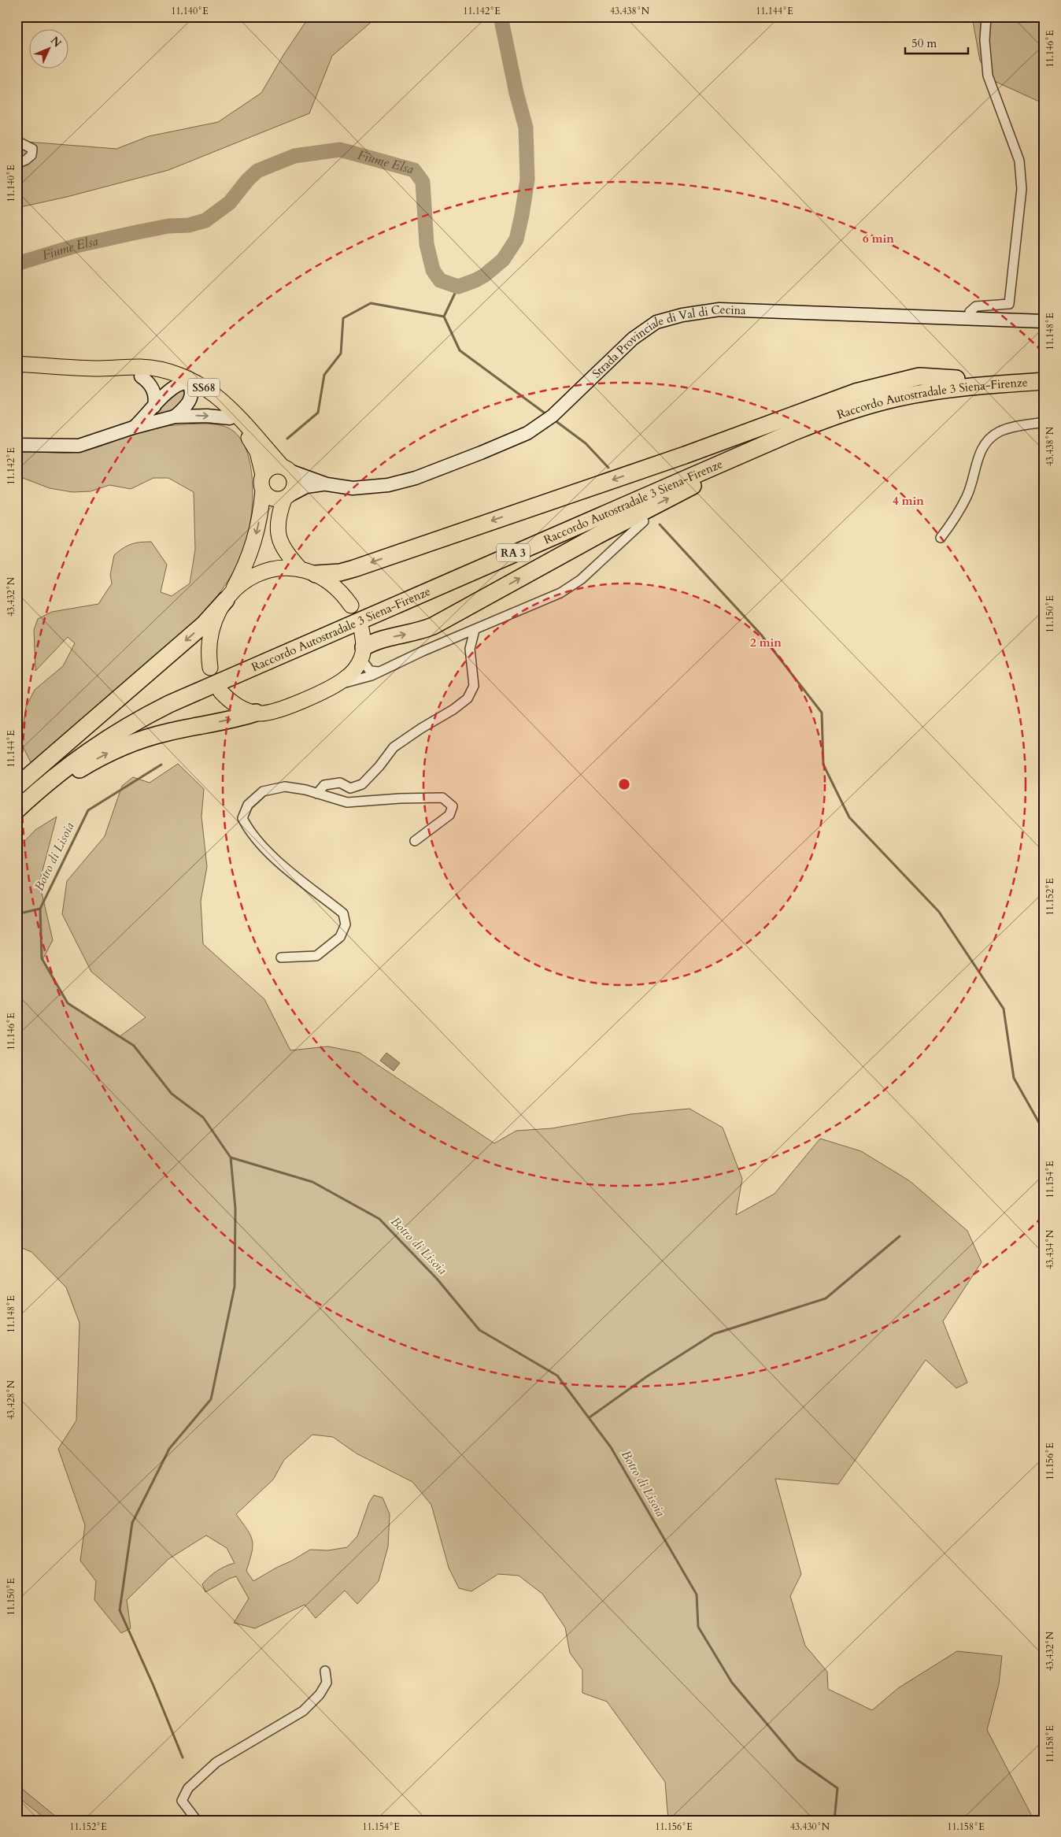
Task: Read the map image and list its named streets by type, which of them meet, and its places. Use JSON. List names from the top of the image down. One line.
{"streets":{"highway":["Raccordo Autostradale 3 Siena-Firenze","RA 3"],"main road":["Strada Provinciale di Val di Cecina","SS68"]},"crossings":[["Strada Provinciale di Val di Cecina","SS68"]],"water":["Fiume Elsa","Botro di Lisoia"],"scale_bar":"50 m","north":"top right","coordinates":["11.140°E","11.142°E","43.438°N","11.144°E","11.146°E","11.148°E","43.432°N","11.150°E","11.152°E","11.154°E","43.434°N","43.428°N","11.156°E","11.158°E","43.430°N"],"rings":["6 min","4 min","2 min"]}
